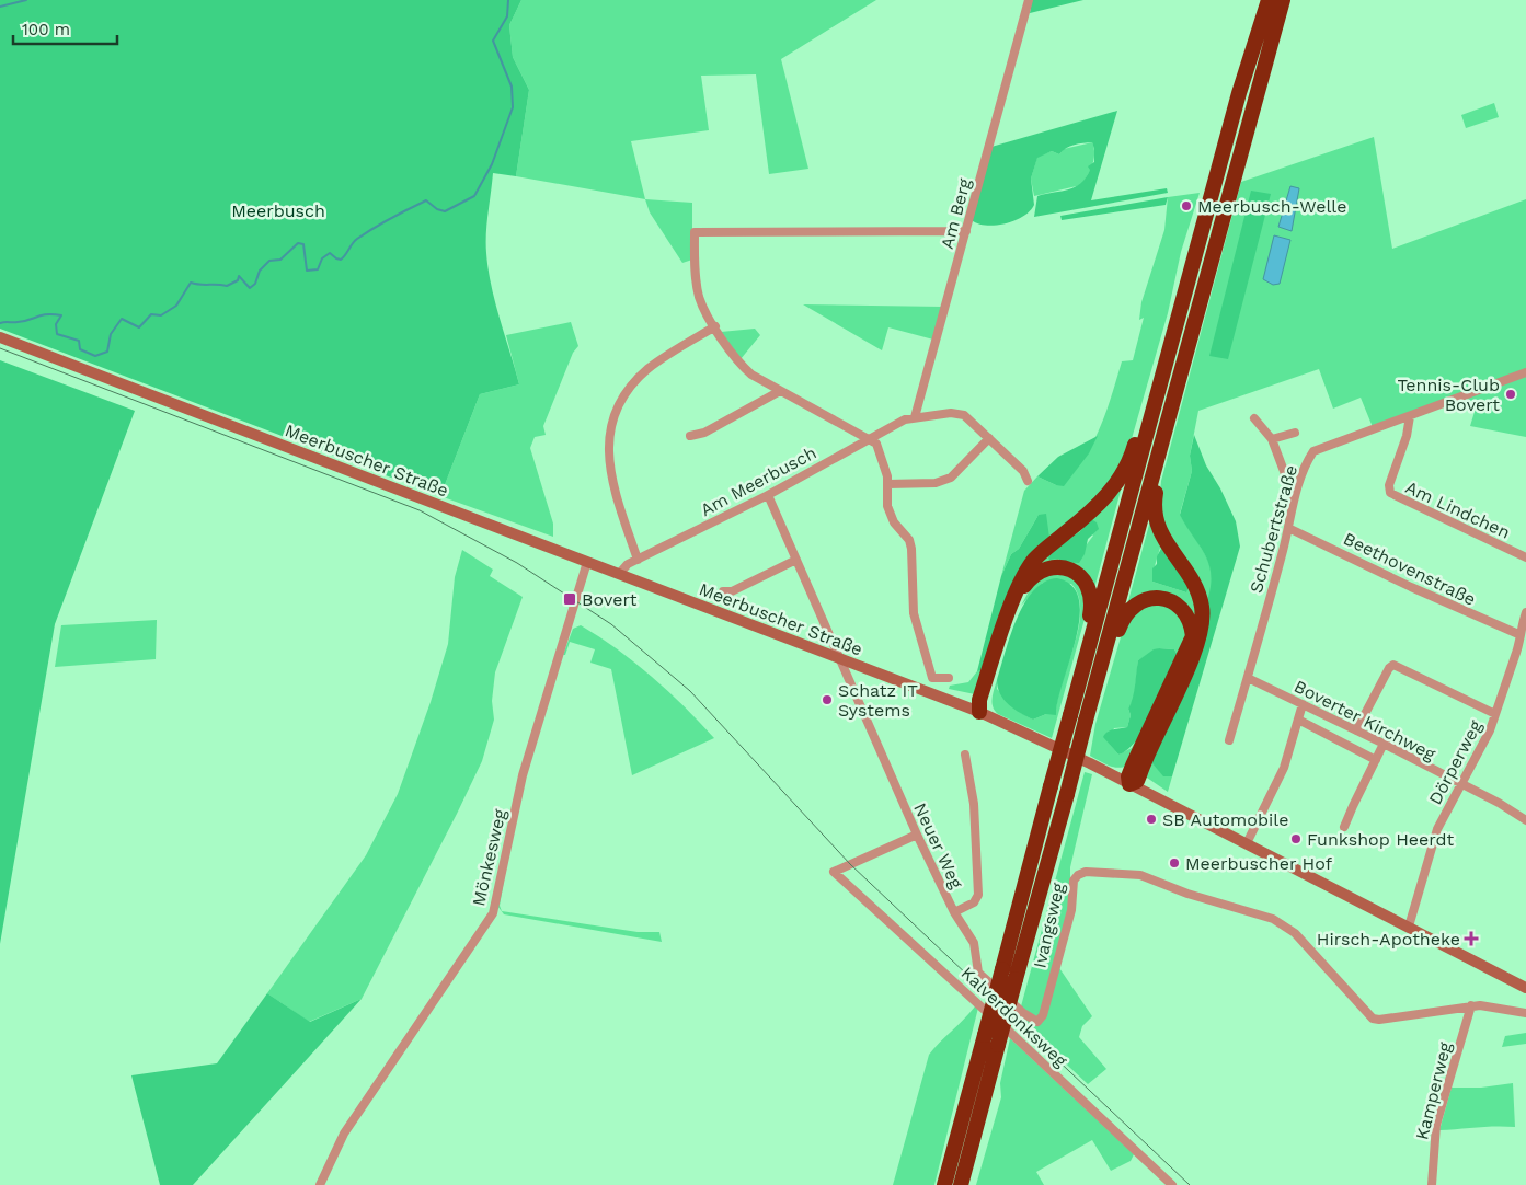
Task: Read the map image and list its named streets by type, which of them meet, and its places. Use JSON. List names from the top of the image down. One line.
{"streets":{"main road":["Meerbuscher Straße"],"street":["Am Berg","Am Meerbusch","Am Lindchen","Schubertstraße","Beethovenstraße","Boverter Kirchweg","Dörperweg","Neuer Weg","Mönkesweg","Ivangsweg","Kalverdonksweg","Kamperweg"]},"crossings":[["Am Berg","Am Meerbusch"],["Meerbuscher Straße","Am Meerbusch"],["Meerbuscher Straße","Dörperweg"],["Meerbuscher Straße","Neuer Weg"],["Meerbuscher Straße","Mönkesweg"],["Am Meerbusch","Neuer Weg"],["Am Lindchen","Schubertstraße"],["Schubertstraße","Beethovenstraße"],["Schubertstraße","Boverter Kirchweg"],["Beethovenstraße","Dörperweg"],["Boverter Kirchweg","Dörperweg"],["Neuer Weg","Ivangsweg"],["Neuer Weg","Kalverdonksweg"],["Ivangsweg","Kamperweg"]],"parks":["Meerbusch"],"places":{"other":["Meerbusch-Welle","Tennis-Club Bovert","Schatz IT Systems","SB Automobile","Funkshop Heerdt","Meerbuscher Hof"],"transit":["Bovert"],"health":["Hirsch-Apotheke"]},"scale_bar":"100 m"}
